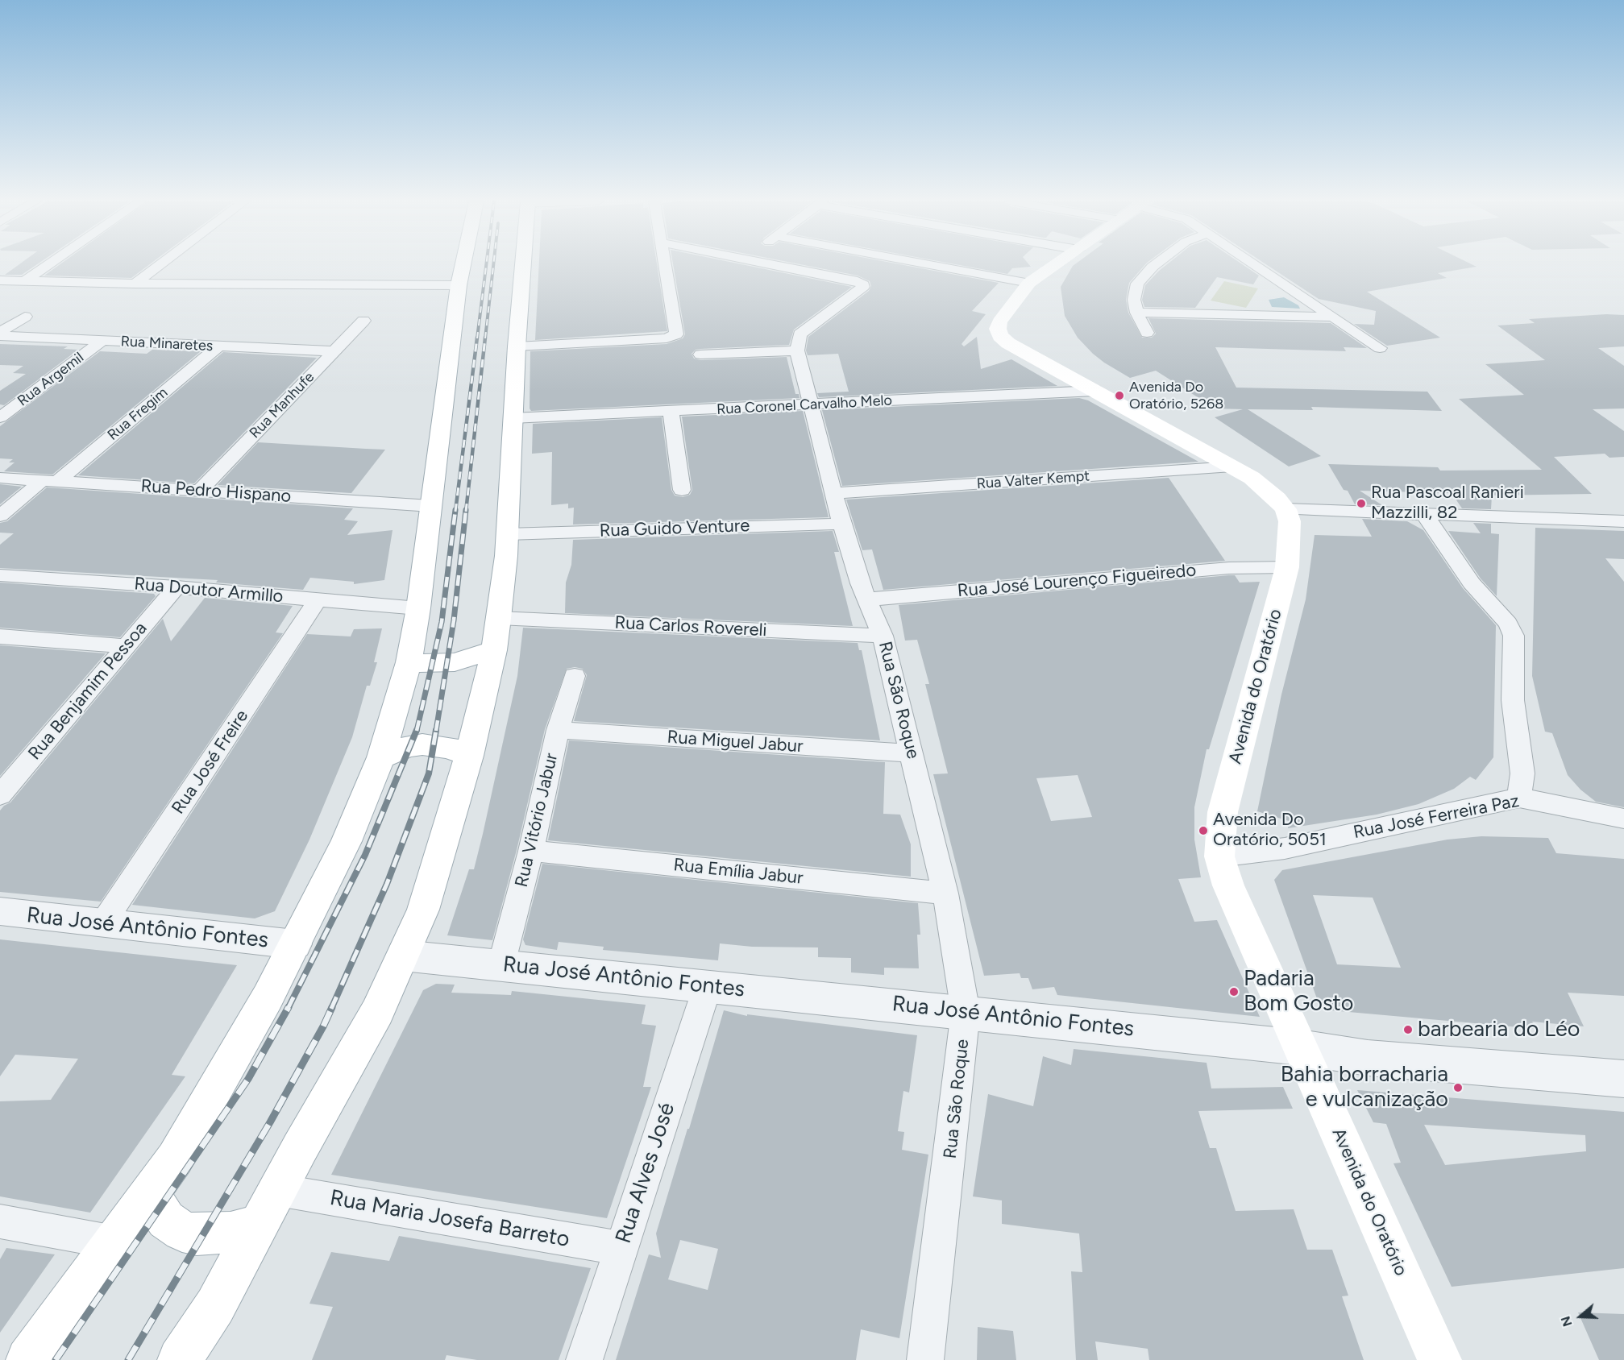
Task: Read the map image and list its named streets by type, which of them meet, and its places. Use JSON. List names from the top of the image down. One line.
{"streets":{"main road":["Avenida do Oratório"],"street":["Rua Minaretes","Rua Argemil","Rua Manhufe","Rua Coronel Carvalho Melo","Rua Fregim","Rua Valter Kempt","Rua Pedro Hispano","Rua Guido Venture","Rua José Lourenço Figueiredo","Rua Doutor Armillo","Rua Carlos Rovereli","Rua Benjamim Pessoa","Rua São Roque","Rua Miguel Jabur","Rua José Freire","Rua José Ferreira Paz","Rua Vitório Jabur","Rua Emília Jabur","Rua José Antônio Fontes","Rua Alves José","Rua Maria Josefa Barreto"]},"crossings":[["Rua Minaretes","Rua Argemil"],["Rua Minaretes","Rua Manhufe"],["Rua Minaretes","Rua Fregim"],["Rua Manhufe","Rua Pedro Hispano"],["Rua Coronel Carvalho Melo","Rua São Roque"],["Rua Fregim","Rua Pedro Hispano"],["Rua Valter Kempt","Rua São Roque"],["Rua Guido Venture","Rua São Roque"],["Rua José Lourenço Figueiredo","Avenida do Oratório"],["Rua José Lourenço Figueiredo","Rua São Roque"],["Rua Doutor Armillo","Rua Benjamim Pessoa"],["Rua Doutor Armillo","Rua José Freire"],["Rua Carlos Rovereli","Rua São Roque"],["Avenida do Oratório","Rua José Ferreira Paz"],["Avenida do Oratório","Rua José Antônio Fontes"],["Rua São Roque","Rua Miguel Jabur"],["Rua São Roque","Rua Emília Jabur"],["Rua São Roque","Rua José Antônio Fontes"],["Rua Miguel Jabur","Rua Vitório Jabur"],["Rua José Freire","Rua José Antônio Fontes"],["Rua Vitório Jabur","Rua Emília Jabur"],["Rua Vitório Jabur","Rua José Antônio Fontes"],["Rua José Antônio Fontes","Rua Alves José"],["Rua Alves José","Rua Maria Josefa Barreto"]],"places":["Avenida Do Oratório, 5268","Rua Pascoal Ranieri Mazzilli, 82","Avenida Do Oratório, 5051","Padaria Bom Gosto","barbearia do Léo","Bahia borracharia e vulcanização"],"north":"left"}
